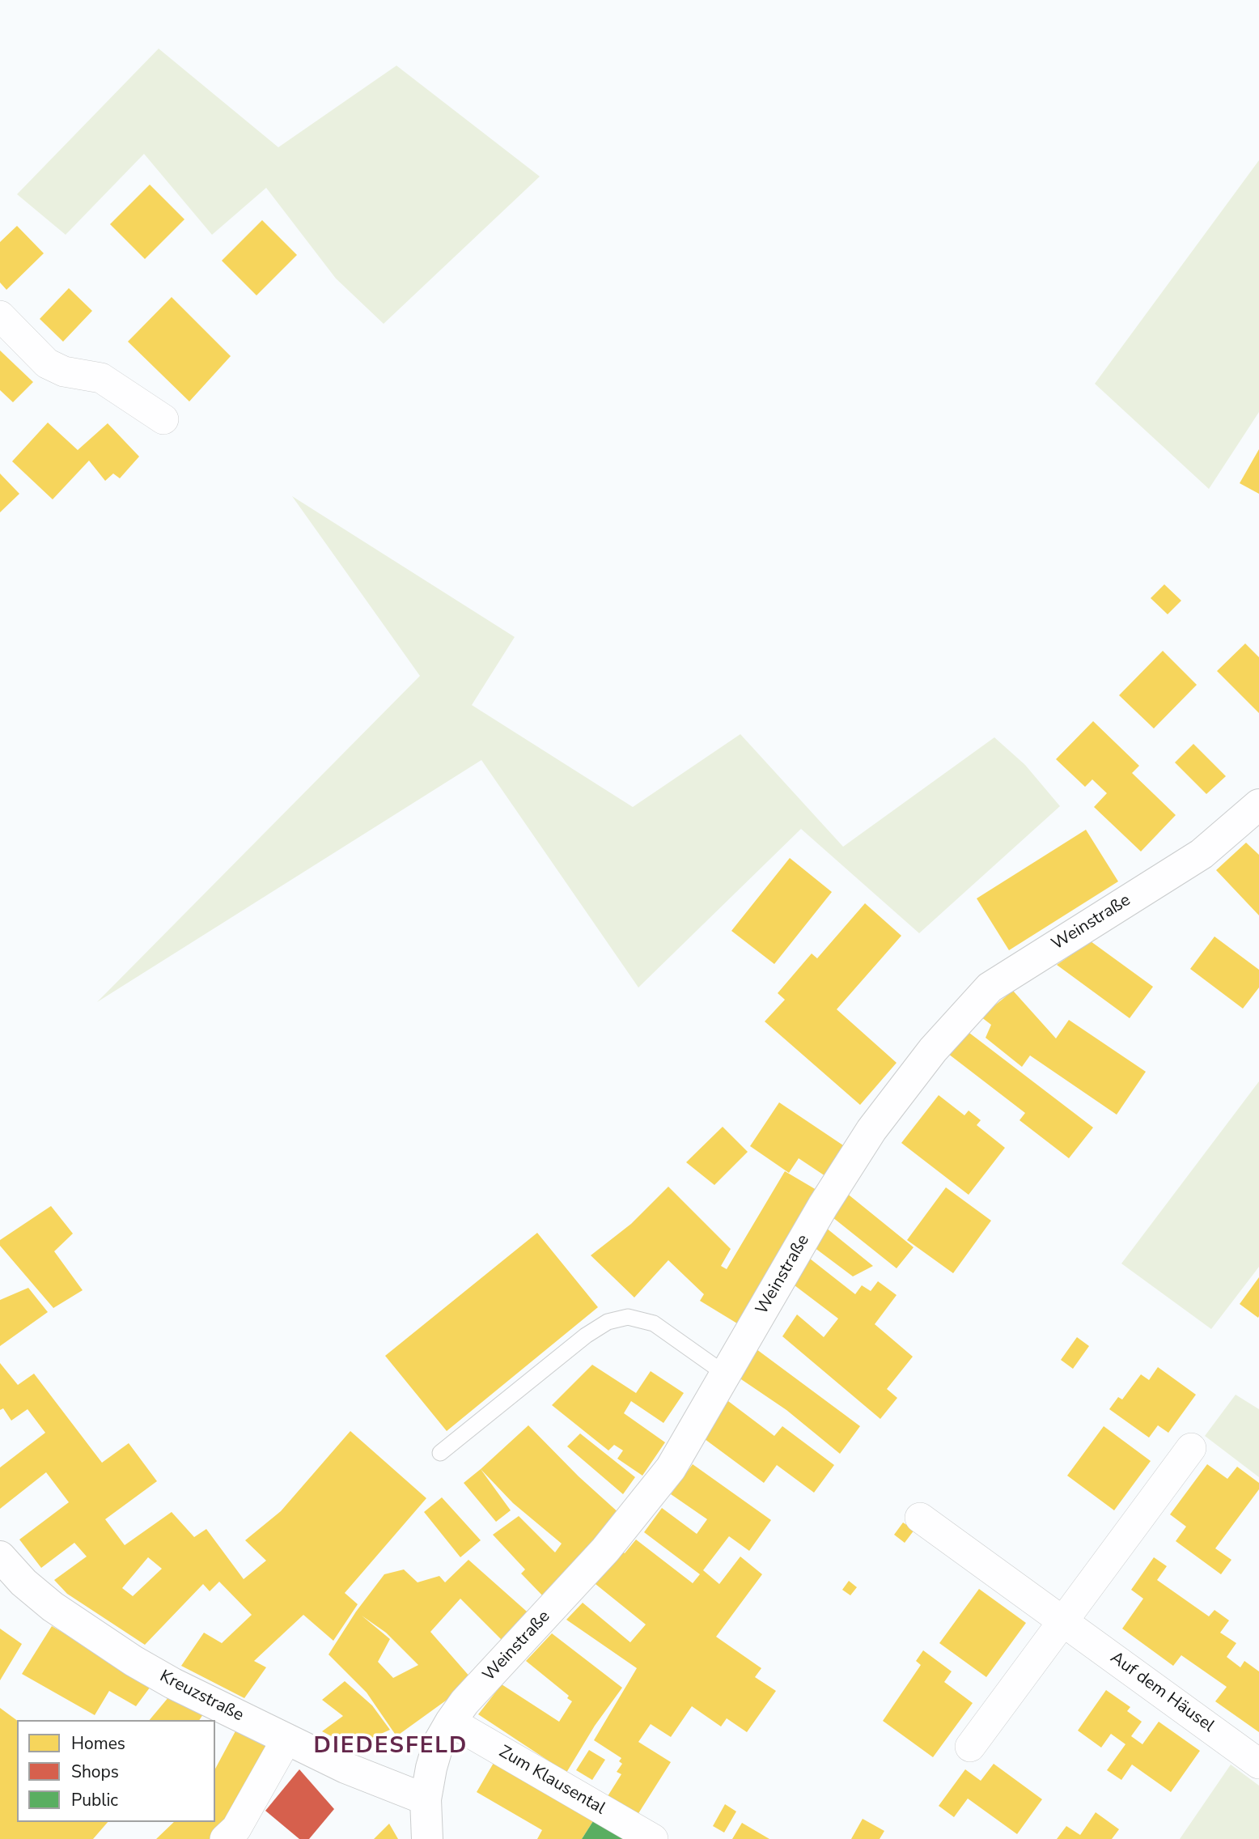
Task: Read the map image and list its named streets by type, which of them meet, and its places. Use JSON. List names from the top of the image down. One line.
{"streets":{"street":["Weinstraße","Auf dem Häusel","Kreuzstraße","Zum Klausental"]},"crossings":[["Weinstraße","Kreuzstraße"],["Weinstraße","Zum Klausental"]],"districts":["DIEDESFELD"],"legend":["Homes","Shops","Public"]}
